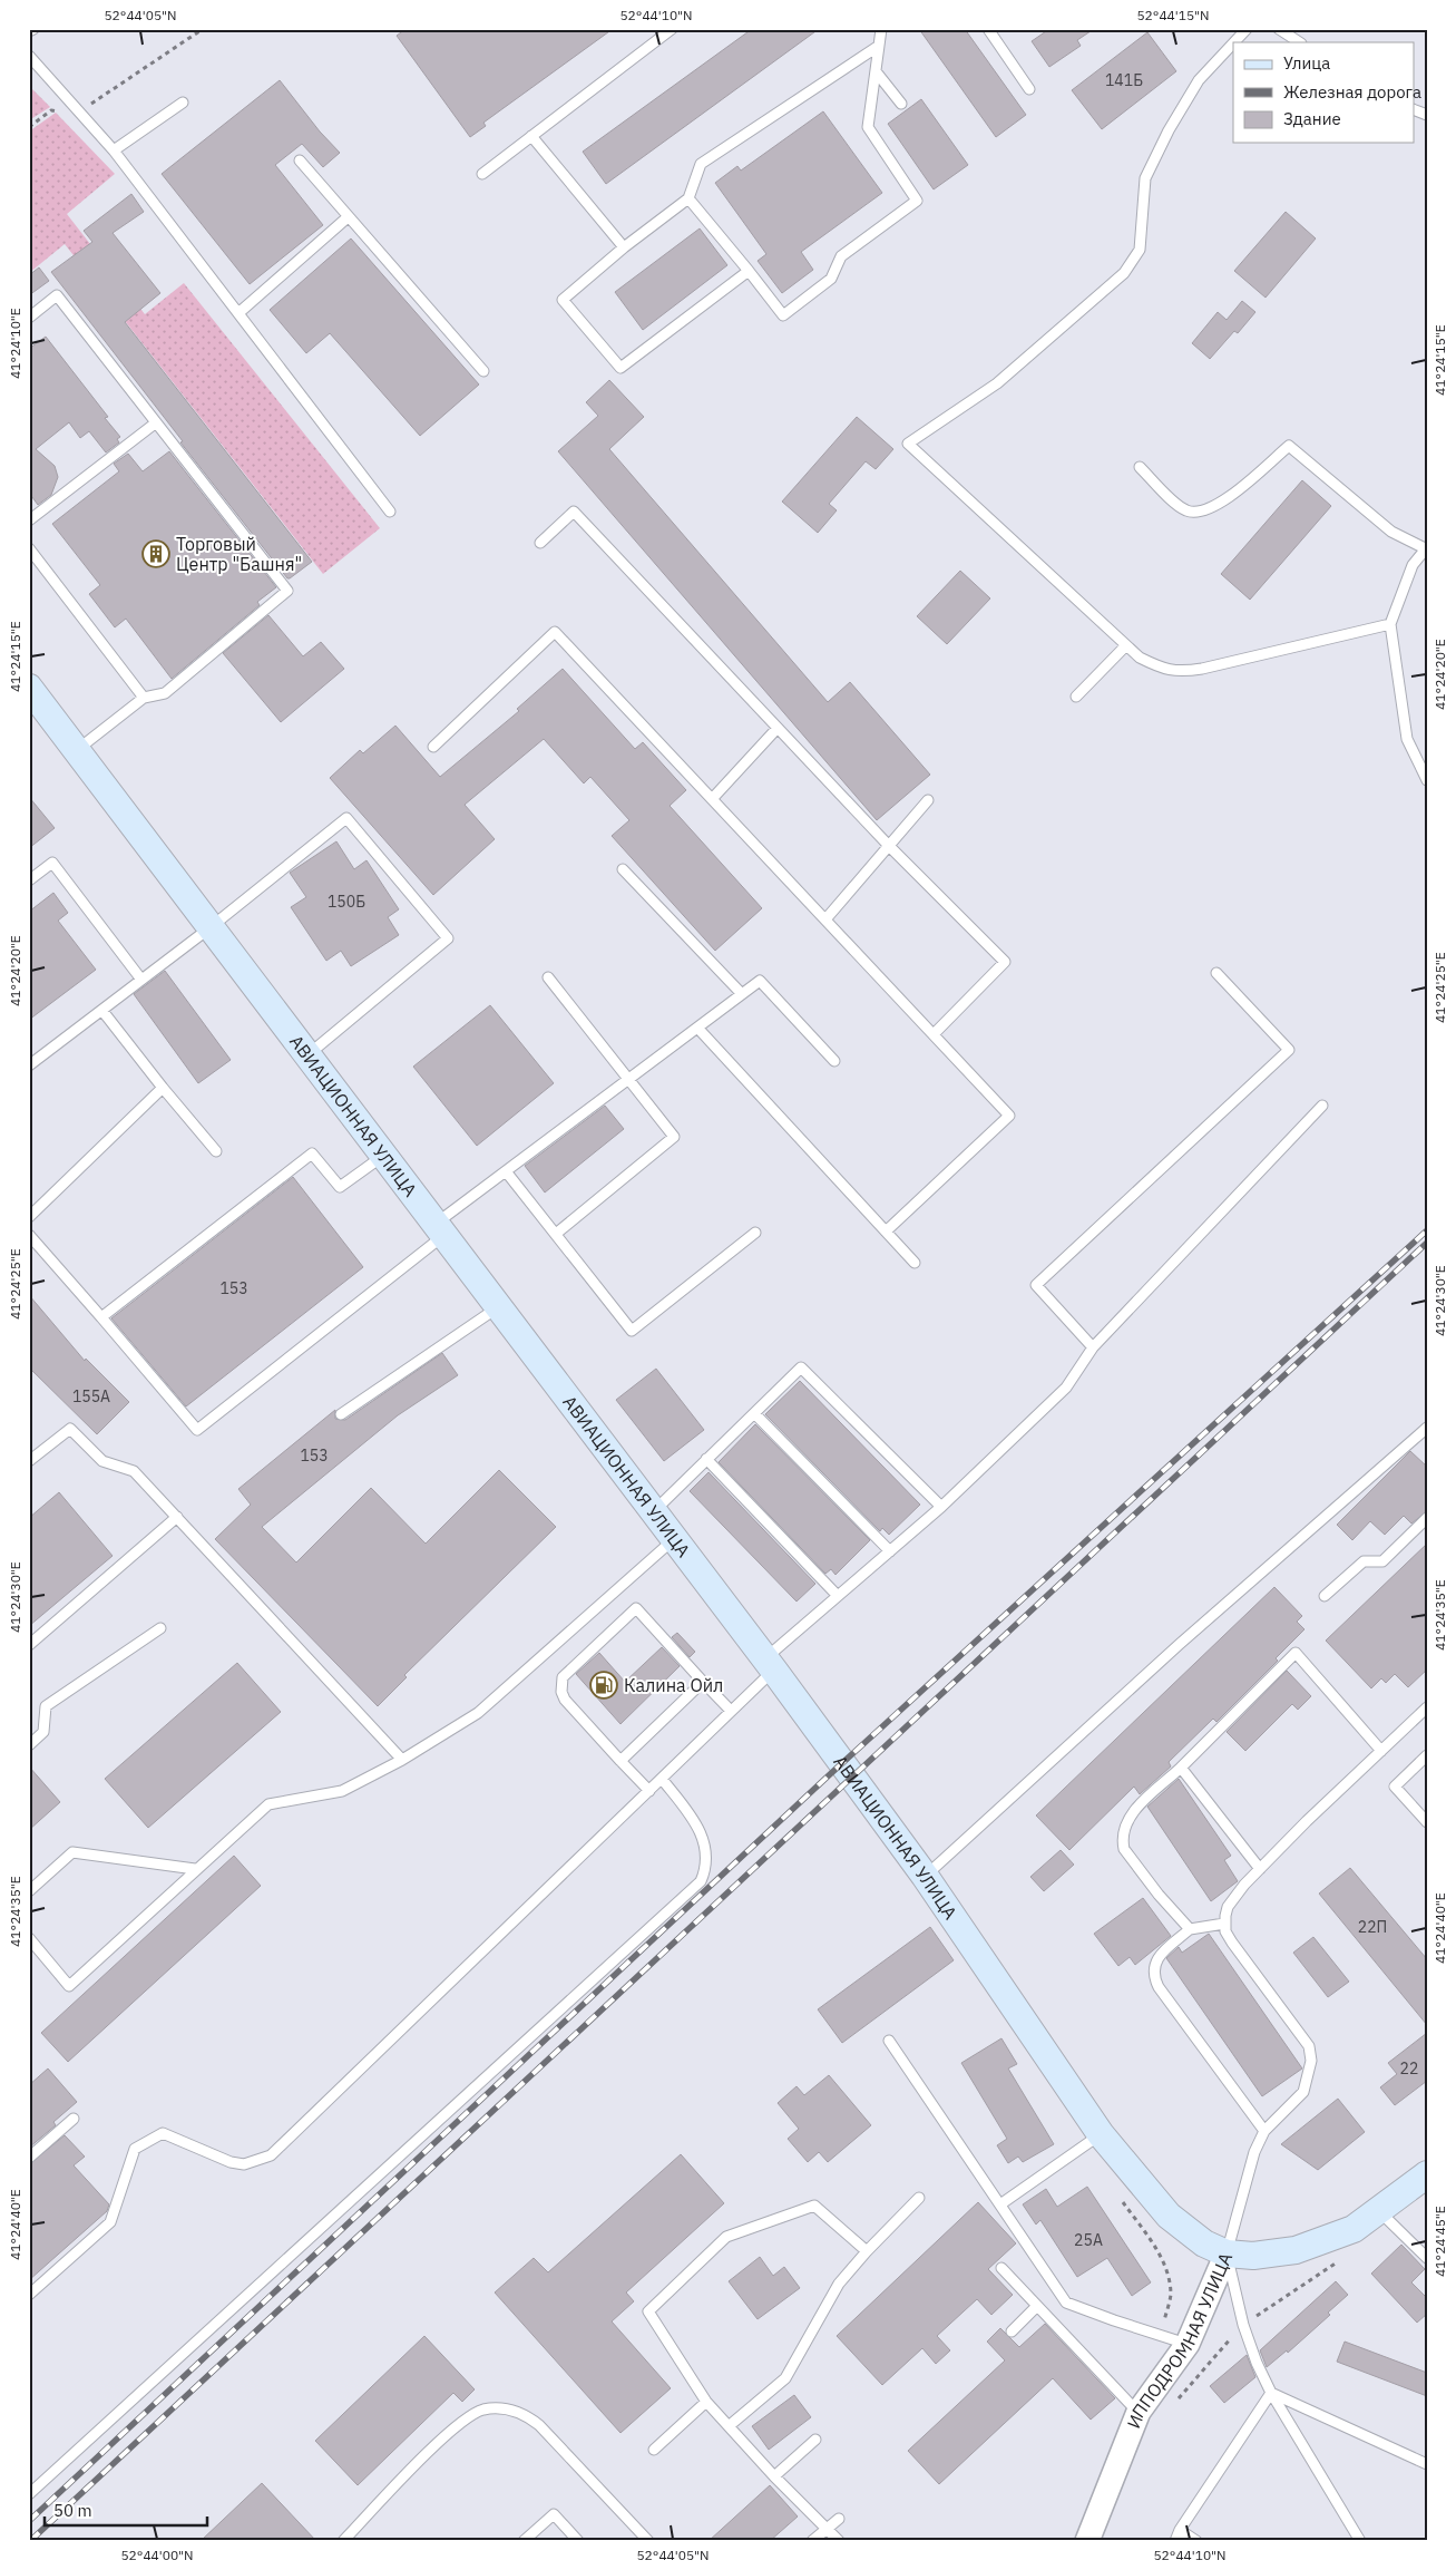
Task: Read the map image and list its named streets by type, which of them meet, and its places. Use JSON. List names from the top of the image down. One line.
{"streets":{"main road":["АВИАЦИОННАЯ УЛИЦА","ИППОДРОМНАЯ УЛИЦА"]},"crossings":[["АВИАЦИОННАЯ УЛИЦА","ИППОДРОМНАЯ УЛИЦА"]],"places":{"building":["Торговый Центр \"Башня\""],"fuel station":["Калина Ойл"]},"house_numbers":["141Б","150Б","153","155А","153","22П","22","25А"],"legend":["Улица","Железная дорога","Здание"],"scale_bar":"50 m","coordinates":["52°44'05\"N","52°44'10\"N","52°44'15\"N","41°24'10\"E","41°24'15\"E","41°24'20\"E","41°24'25\"E","41°24'30\"E","41°24'35\"E","41°24'40\"E","41°24'45\"E","52°44'00\"N"]}
